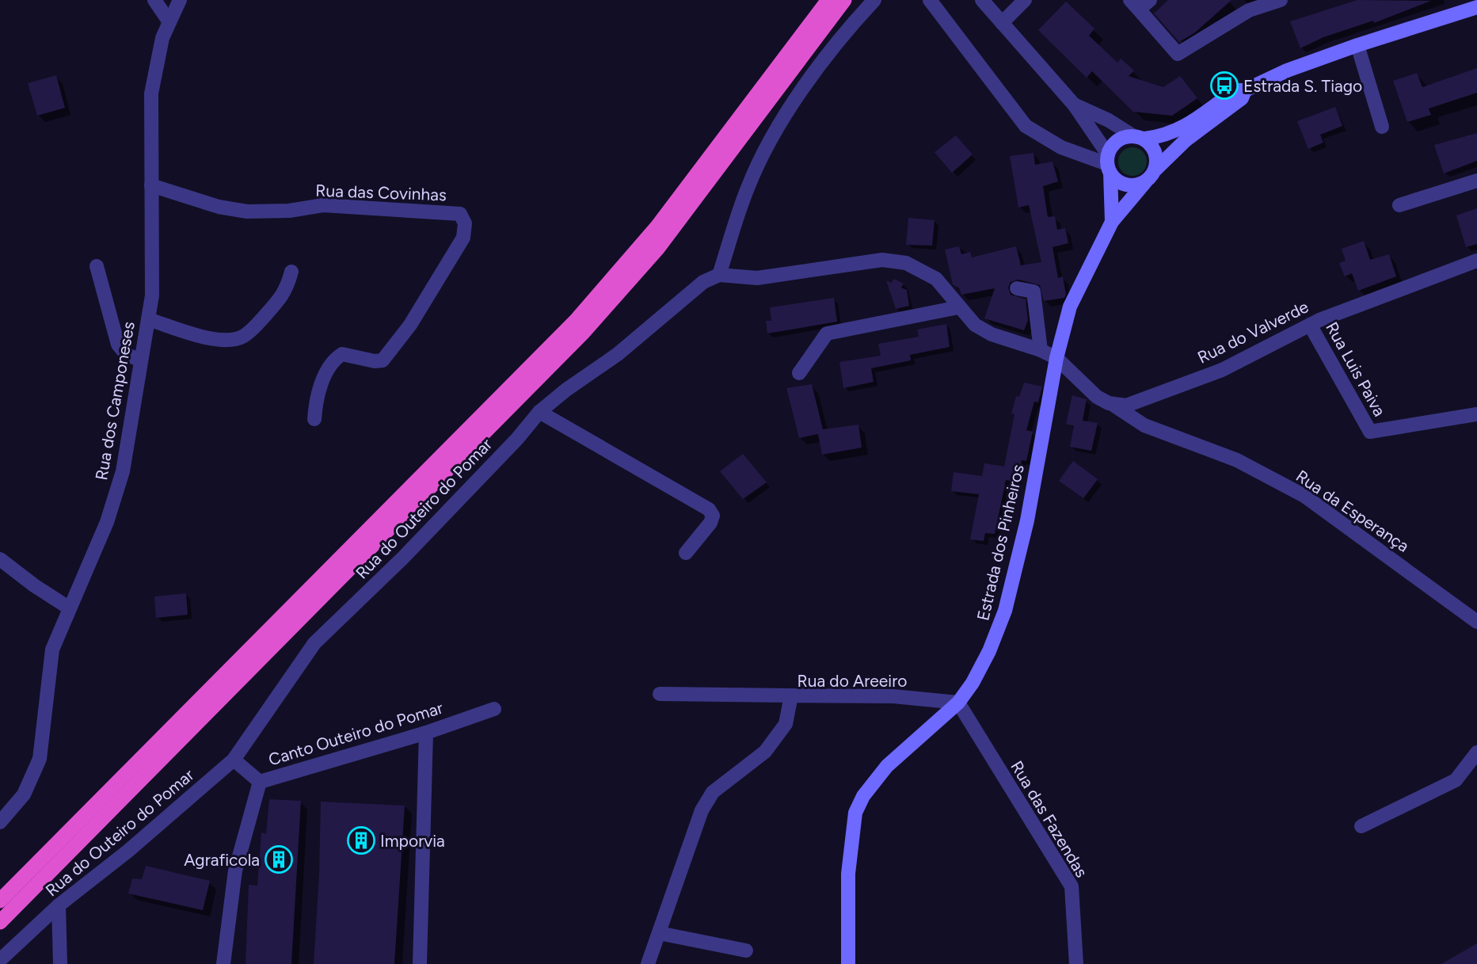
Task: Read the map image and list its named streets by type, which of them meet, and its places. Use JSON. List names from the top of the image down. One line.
{"streets":{"main road":["Estrada dos Pinheiros"],"street":["Rua das Covinhas","Rua do Valverde","Rua Luis Paiva","Rua dos Camponeses","Rua do Outeiro do Pomar","Rua da Esperança","Rua do Areeiro","Canto Outeiro do Pomar","Rua das Fazendas"]},"crossings":[["Rua das Covinhas","Rua dos Camponeses"],["Rua do Valverde","Rua Luis Paiva"],["Rua do Valverde","Rua da Esperança"],["Rua do Outeiro do Pomar","Canto Outeiro do Pomar"],["Estrada dos Pinheiros","Rua do Areeiro"],["Estrada dos Pinheiros","Rua das Fazendas"],["Rua do Areeiro","Rua das Fazendas"]],"places":{"bus stop":["Estrada S. Tiago"],"building":["Imporvia","Agraficola"]}}
